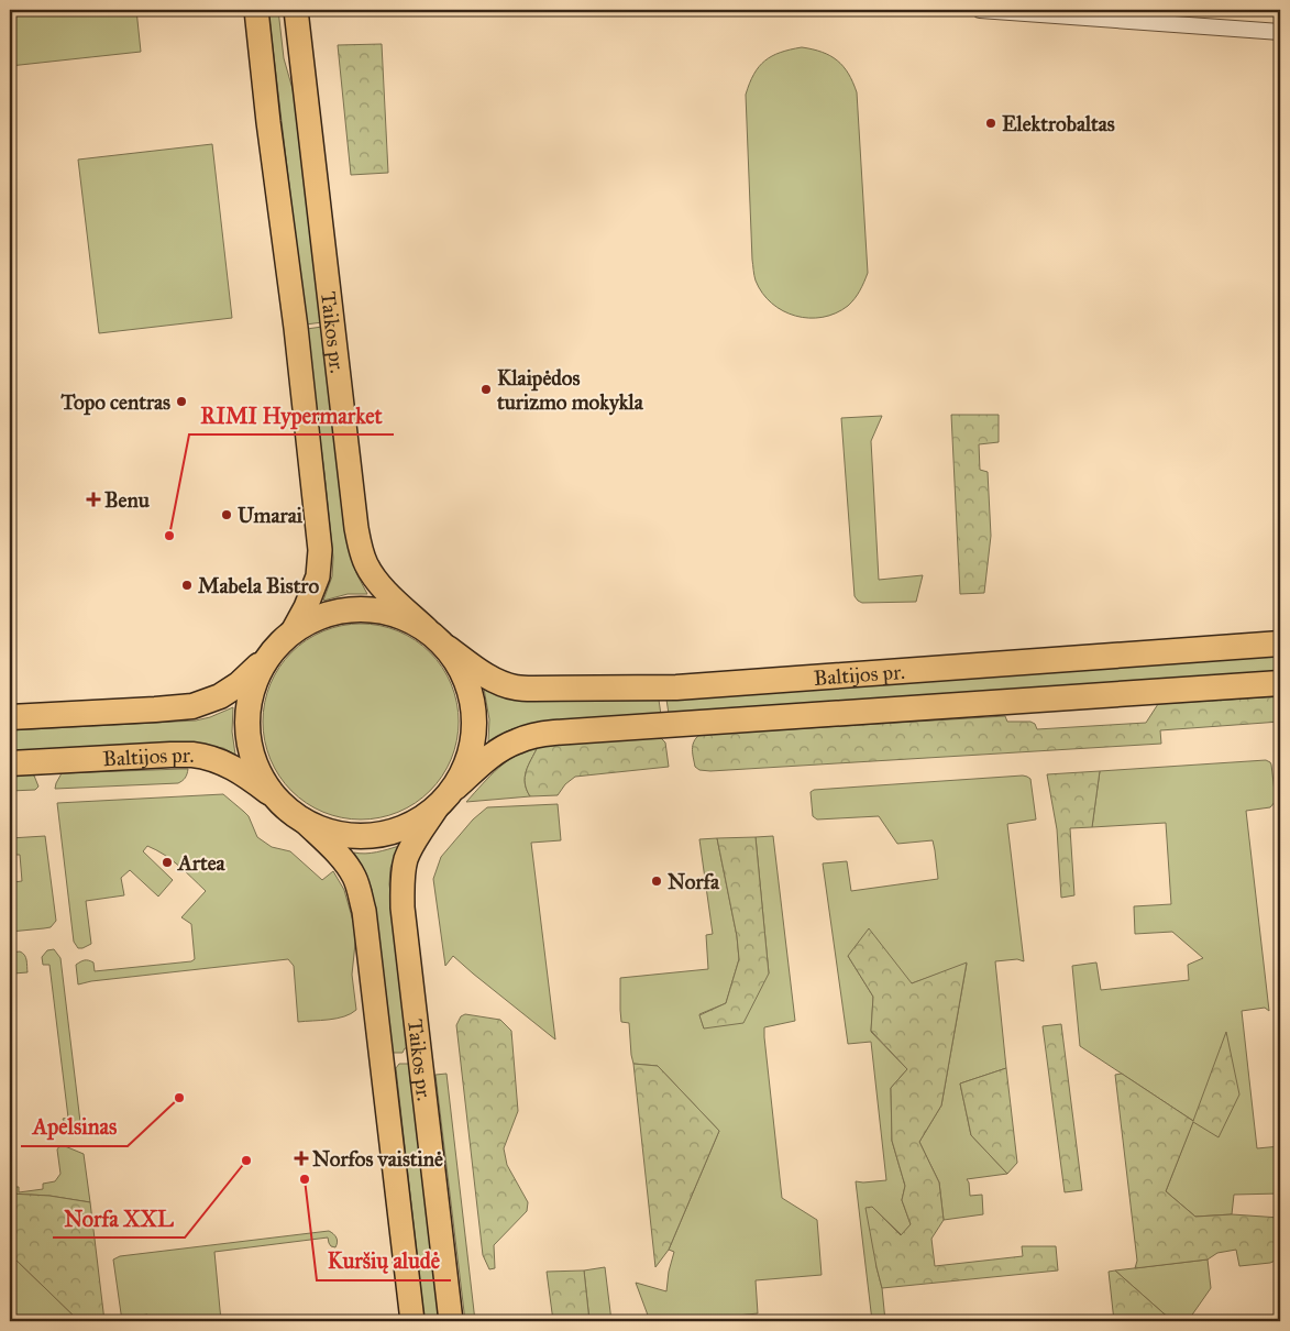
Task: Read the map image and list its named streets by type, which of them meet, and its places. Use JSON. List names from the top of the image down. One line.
{"streets":{"highway":["Baltijos pr."],"main road":["Taikos pr."]},"crossings":[["Taikos pr.","Baltijos pr."]],"places":{"other":["Elektrobaltas","Klaipėdos turizmo mokykla","Topo centras","Umarai","RIMI Hypermarket","Mabela Bistro","Artea","Norfa","Apelsinas","Norfa XXL","Kuršių aludė"],"health":["Benu","Norfos vaistinė"]}}
